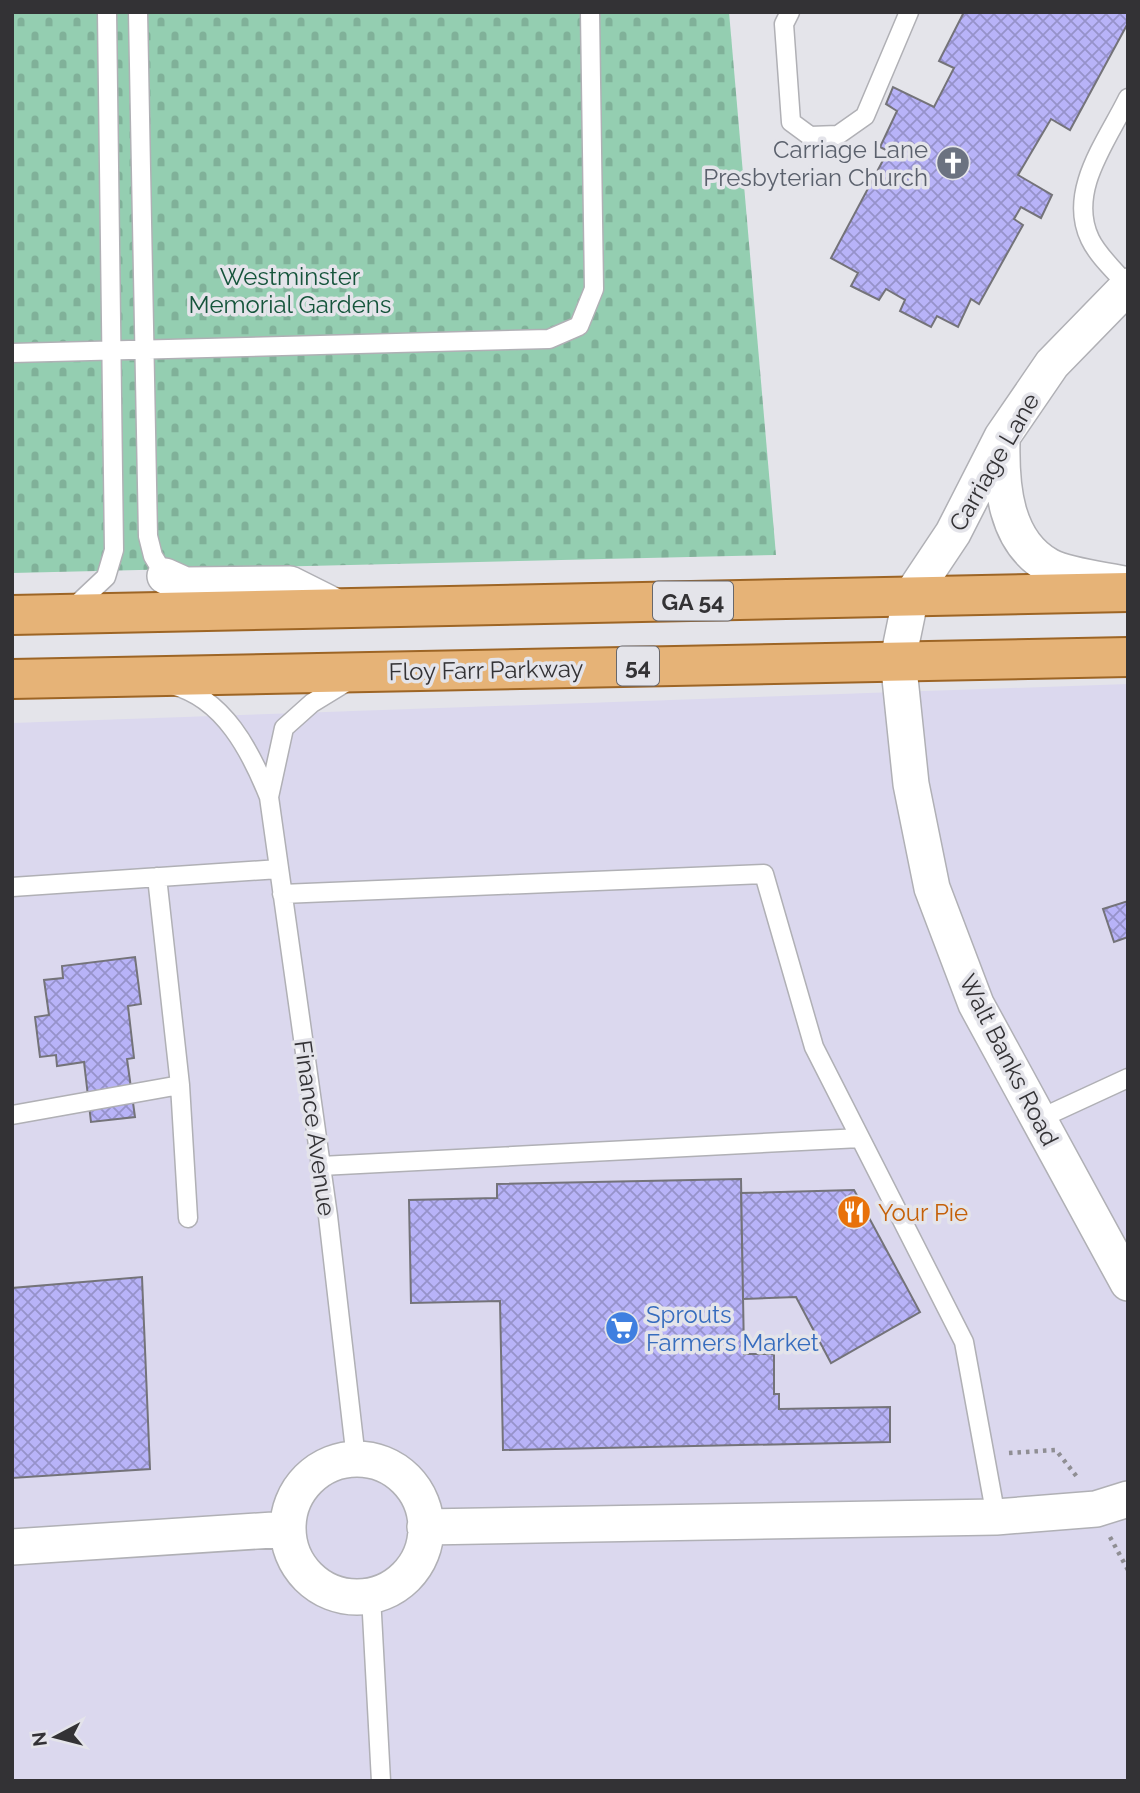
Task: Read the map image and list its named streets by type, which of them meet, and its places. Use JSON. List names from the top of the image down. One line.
{"streets":{"main road":["GA 54","54","Floy Farr Parkway"],"street":["Carriage Lane","Walt Banks Road"],"lane":["Finance Avenue"]},"crossings":[["Carriage Lane","GA 54"],["Carriage Lane","Floy Farr Parkway"],["Carriage Lane","Walt Banks Road"],["Floy Farr Parkway","Walt Banks Road"],["Floy Farr Parkway","Finance Avenue"]],"parks":["Westminster Memorial Gardens"],"places":{"church":["Carriage Lane Presbyterian Church"],"restaurant":["Your Pie"],"supermarket":["Sprouts Farmers Market"]},"north":"left"}
